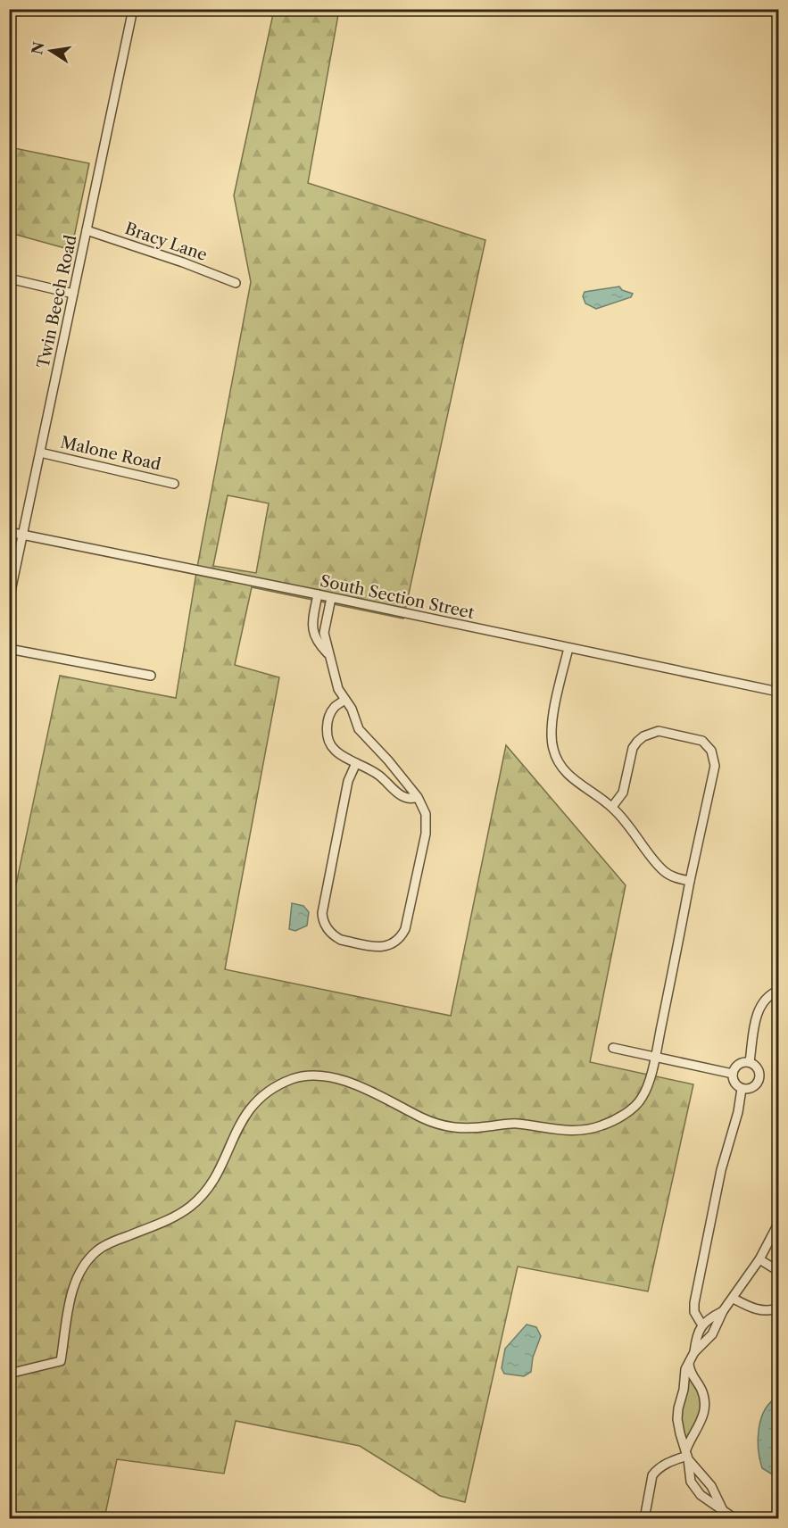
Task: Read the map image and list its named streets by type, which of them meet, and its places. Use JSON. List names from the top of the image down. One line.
{"streets":{"street":["Bracy Lane","Twin Beech Road","Malone Road","South Section Street"]},"crossings":[["Bracy Lane","Twin Beech Road"],["Twin Beech Road","Malone Road"],["Twin Beech Road","South Section Street"]],"north":"left"}
